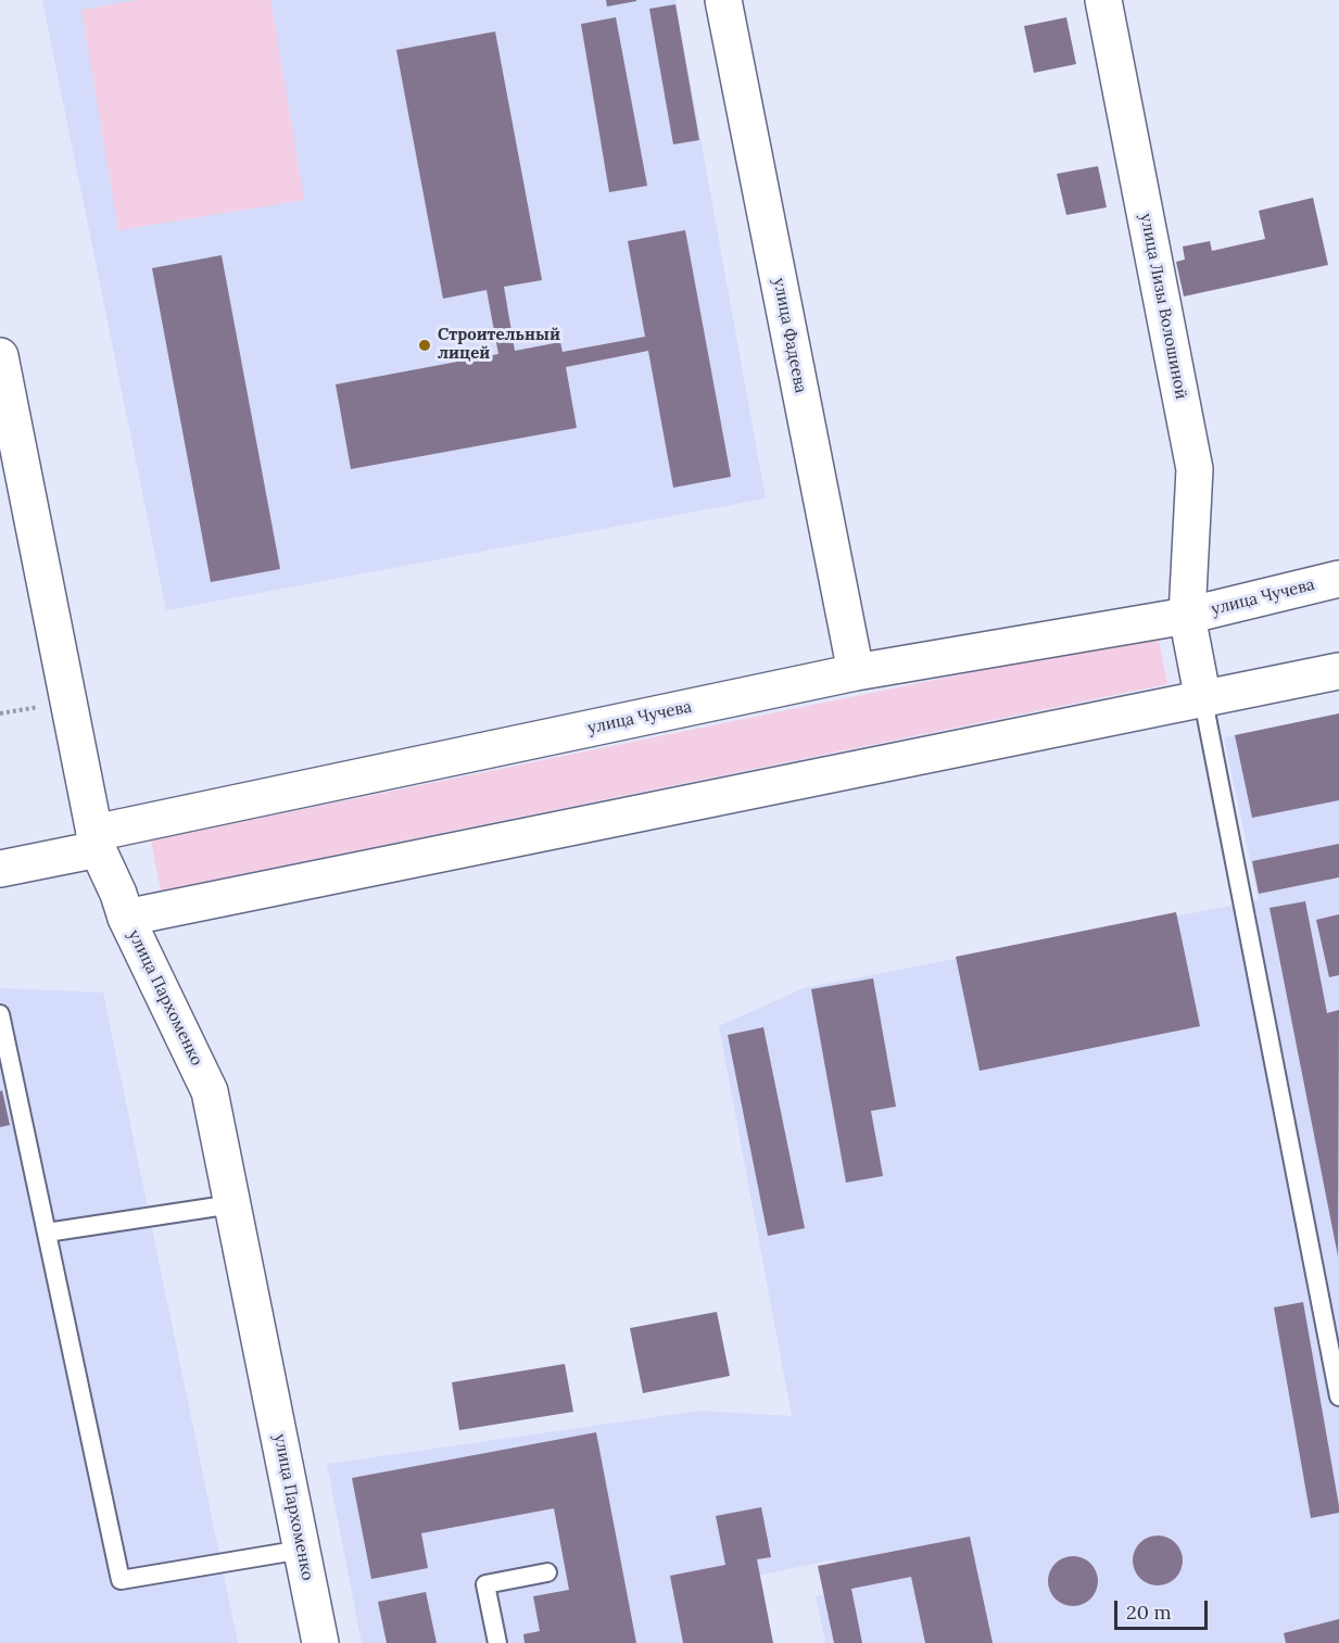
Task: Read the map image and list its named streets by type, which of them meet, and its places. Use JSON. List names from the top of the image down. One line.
{"streets":{"street":["улица Лизы Волошиной","улица Фадеева","улица Чучева","улица Пархоменко"]},"crossings":[["улица Лизы Волошиной","улица Чучева"],["улица Фадеева","улица Чучева"],["улица Чучева","улица Пархоменко"]],"places":["Строительный лицей"],"scale_bar":"20 m"}
